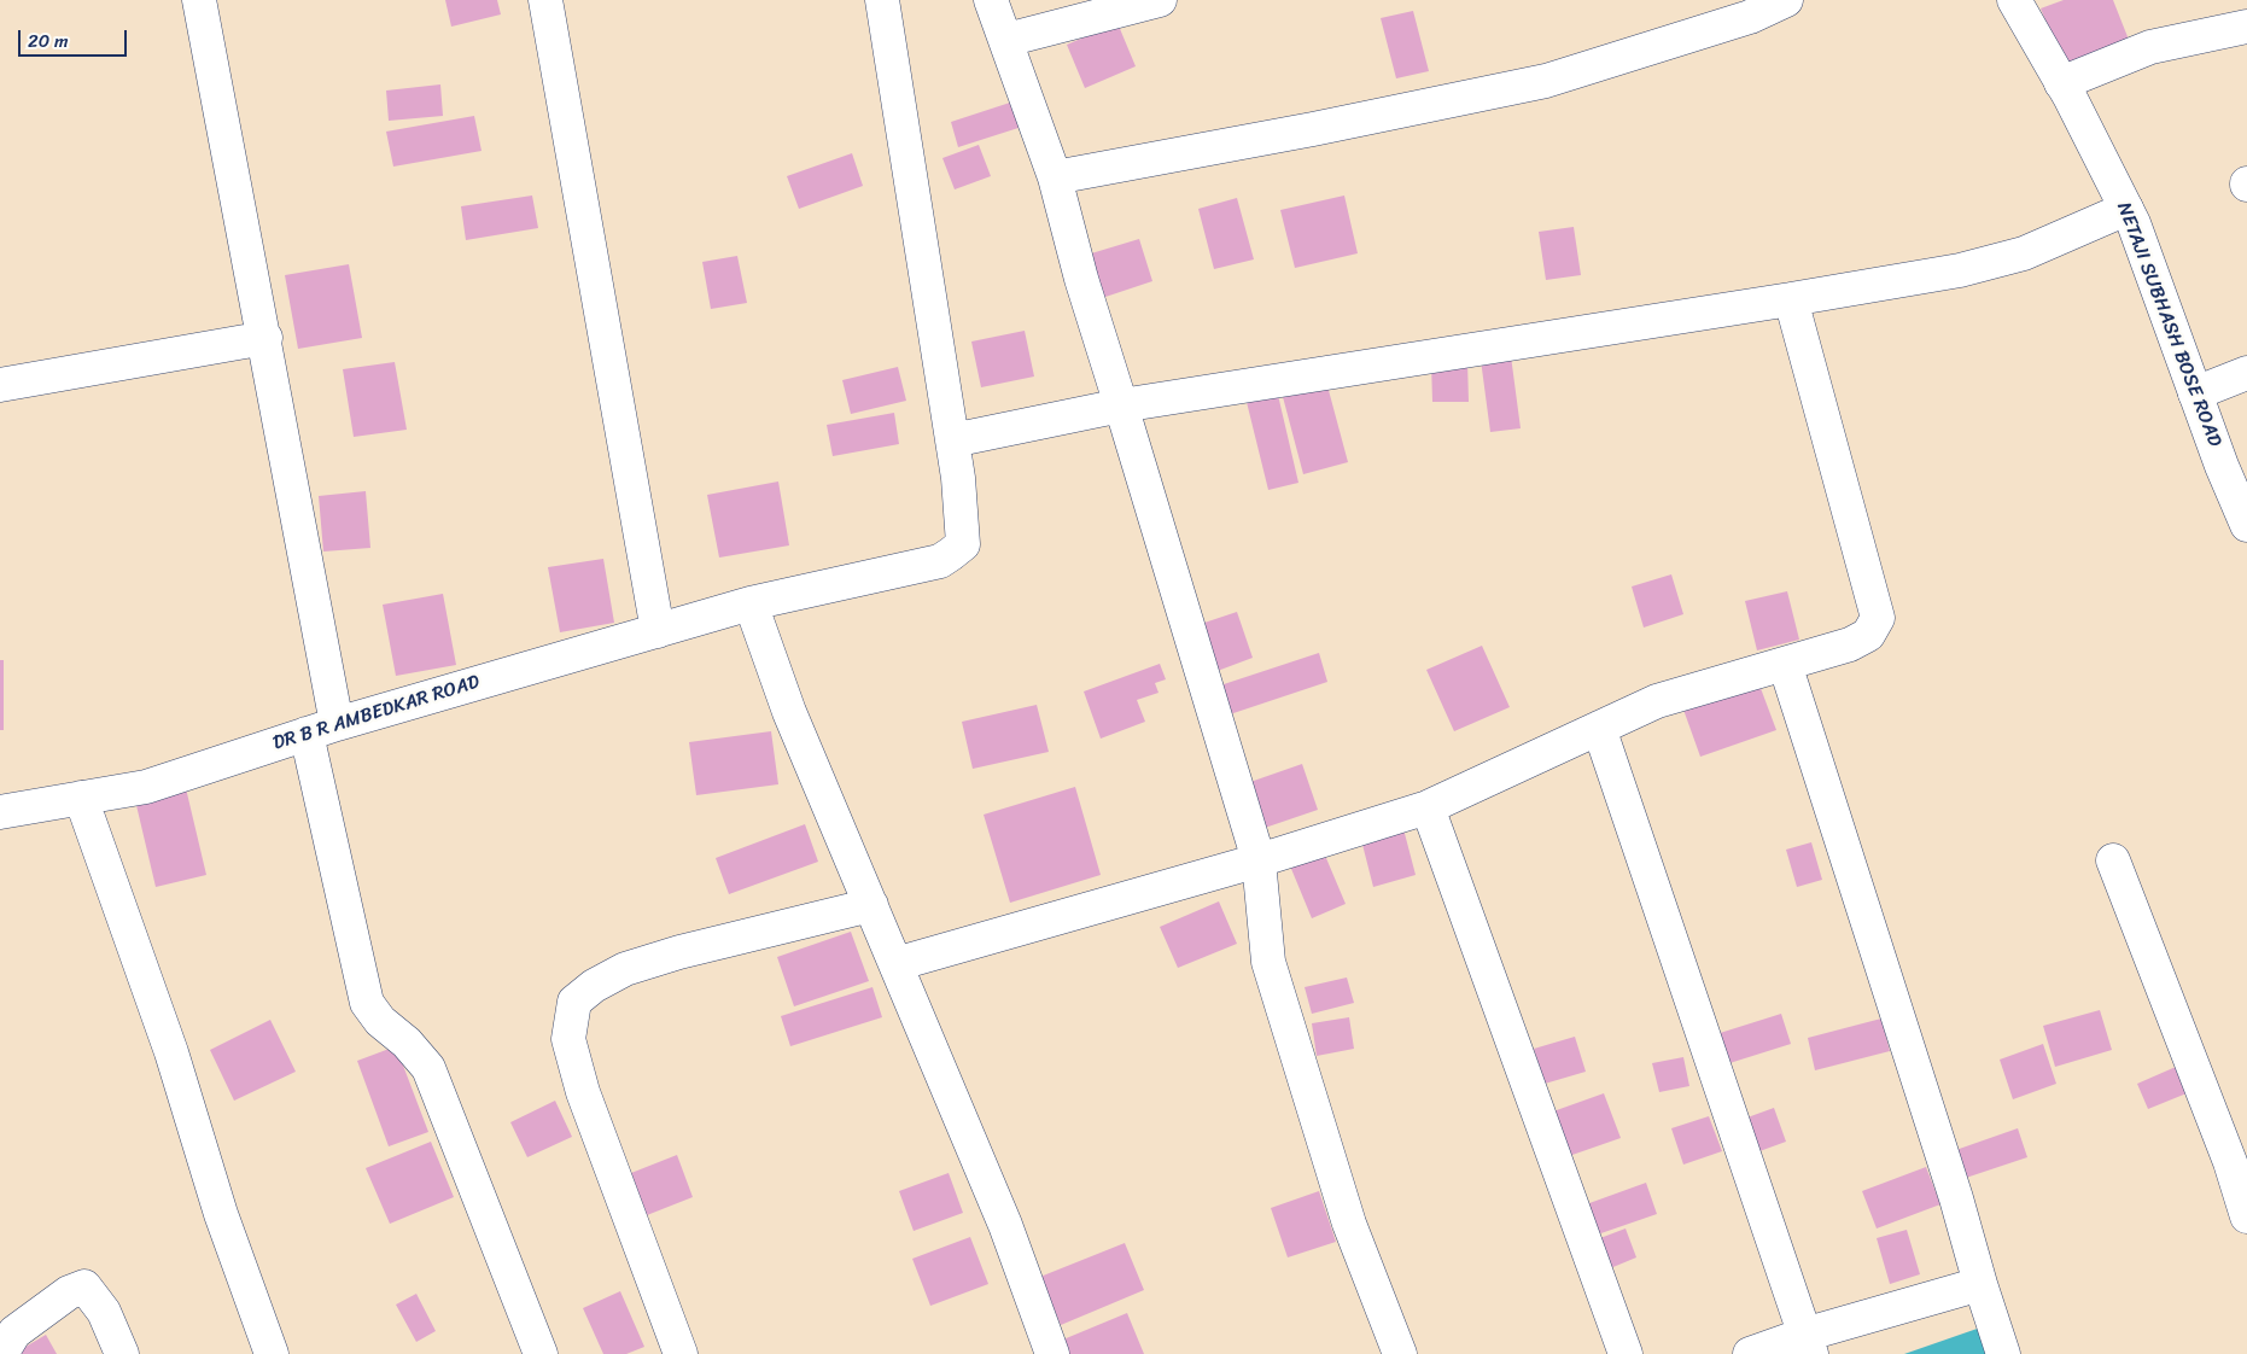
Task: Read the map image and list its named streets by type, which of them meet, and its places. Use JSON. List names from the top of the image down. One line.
{"streets":{"street":["NETAJI SUBHASH BOSE ROAD","DR B R AMBEDKAR ROAD"]},"scale_bar":"20 m"}
